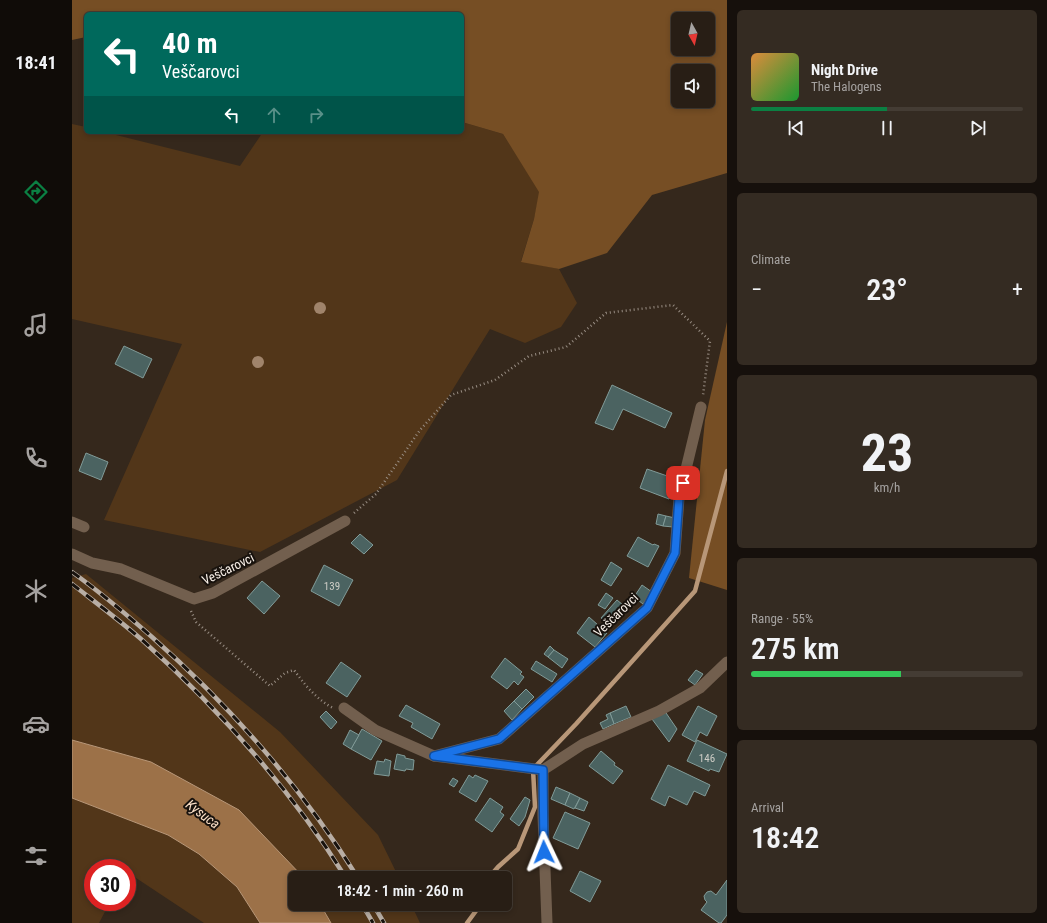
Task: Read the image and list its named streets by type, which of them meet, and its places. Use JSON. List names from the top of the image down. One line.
{"streets":{"street":["Veščarovci"]},"water":["Kysuca"],"house_numbers":["139","146"],"north":"bottom","page":{"tabs":"18:41","turn":["40 m","Veščarovci"],"song":["Night Drive","The Halogens"],"tile":["Climate",["23","km/h"],["Range · 55%","275 km"],["Arrival","18:42"]],"heat":["−","23°","+"],"limit":"30","trip":"18:42 · 1 min · 260 m"}}
